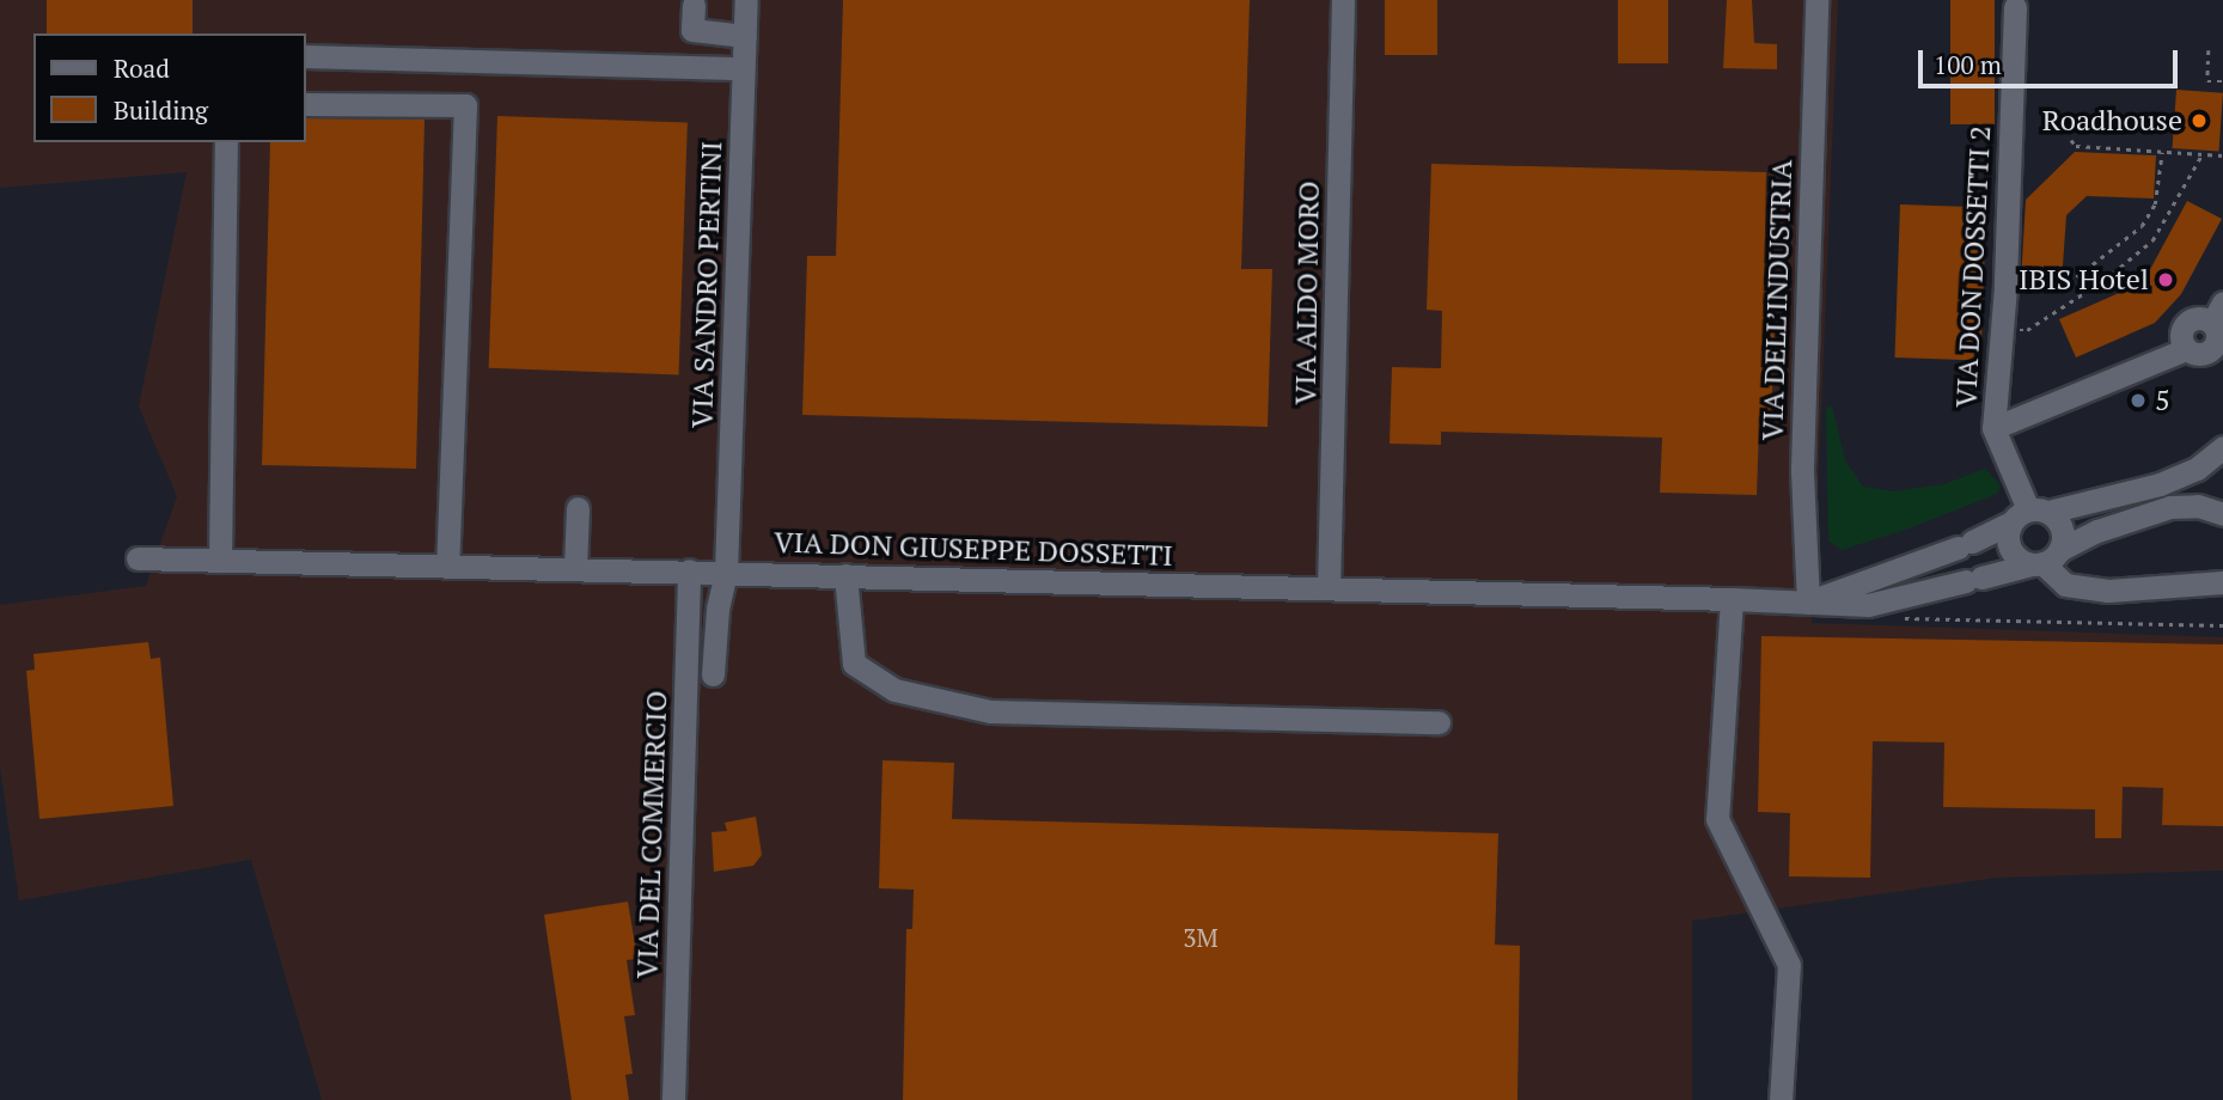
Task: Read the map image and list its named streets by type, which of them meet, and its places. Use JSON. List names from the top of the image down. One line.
{"streets":{"street":["VIA DON DOSSETTI 2","VIA SANDRO PERTINI","VIA ALDO MORO","VIA DELL’INDUSTRIA","VIA DON GIUSEPPE DOSSETTI","VIA DEL COMMERCIO"]},"crossings":[["VIA DON DOSSETTI 2","VIA DON GIUSEPPE DOSSETTI"],["VIA SANDRO PERTINI","VIA DON GIUSEPPE DOSSETTI"],["VIA ALDO MORO","VIA DON GIUSEPPE DOSSETTI"],["VIA DELL’INDUSTRIA","VIA DON GIUSEPPE DOSSETTI"],["VIA DON GIUSEPPE DOSSETTI","VIA DEL COMMERCIO"]],"places":["Roadhouse","IBIS Hotel","5"],"house_numbers":["3M"],"legend":["Road","Building"],"scale_bar":"100 m"}
